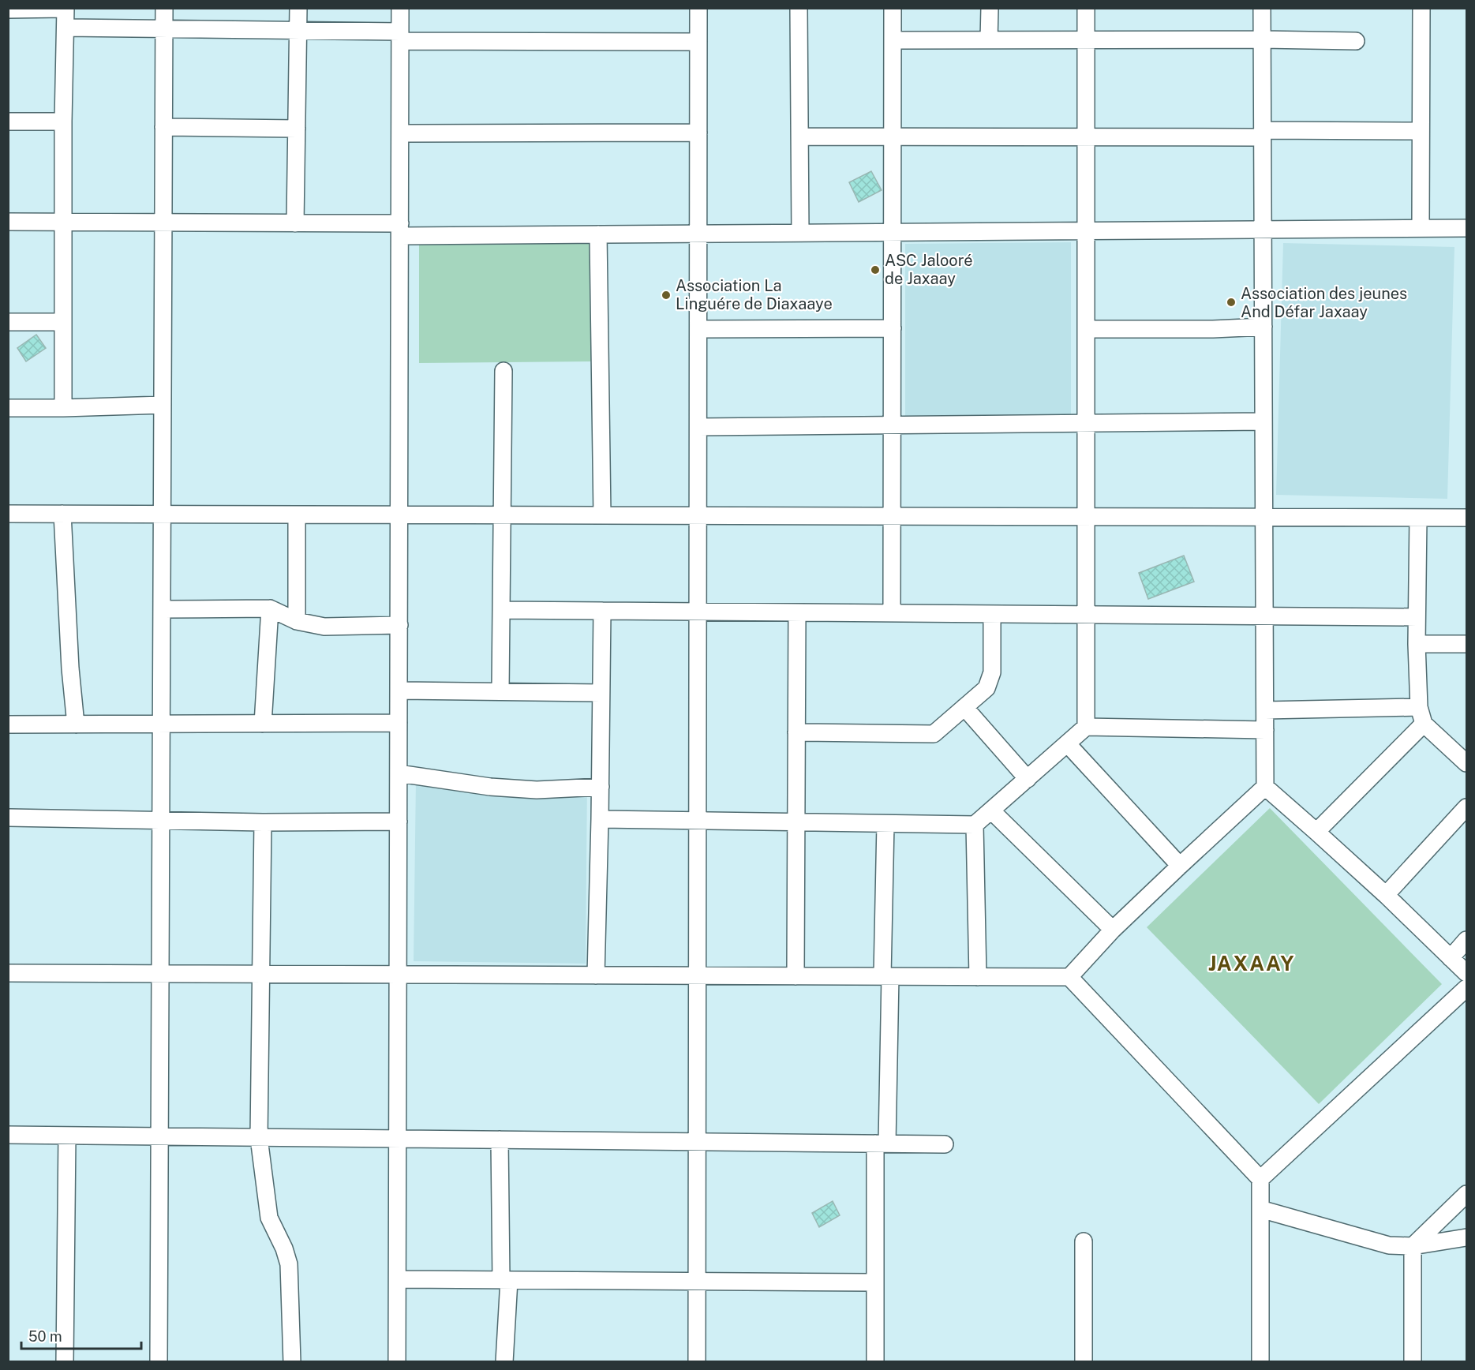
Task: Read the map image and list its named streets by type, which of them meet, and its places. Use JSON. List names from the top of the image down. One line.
{"districts":["JAXAAY"],"places":["ASC Jalooré de Jaxaay","Association La Linguére de Diaxaaye","Association des jeunes And Défar Jaxaay"],"scale_bar":"50 m"}
